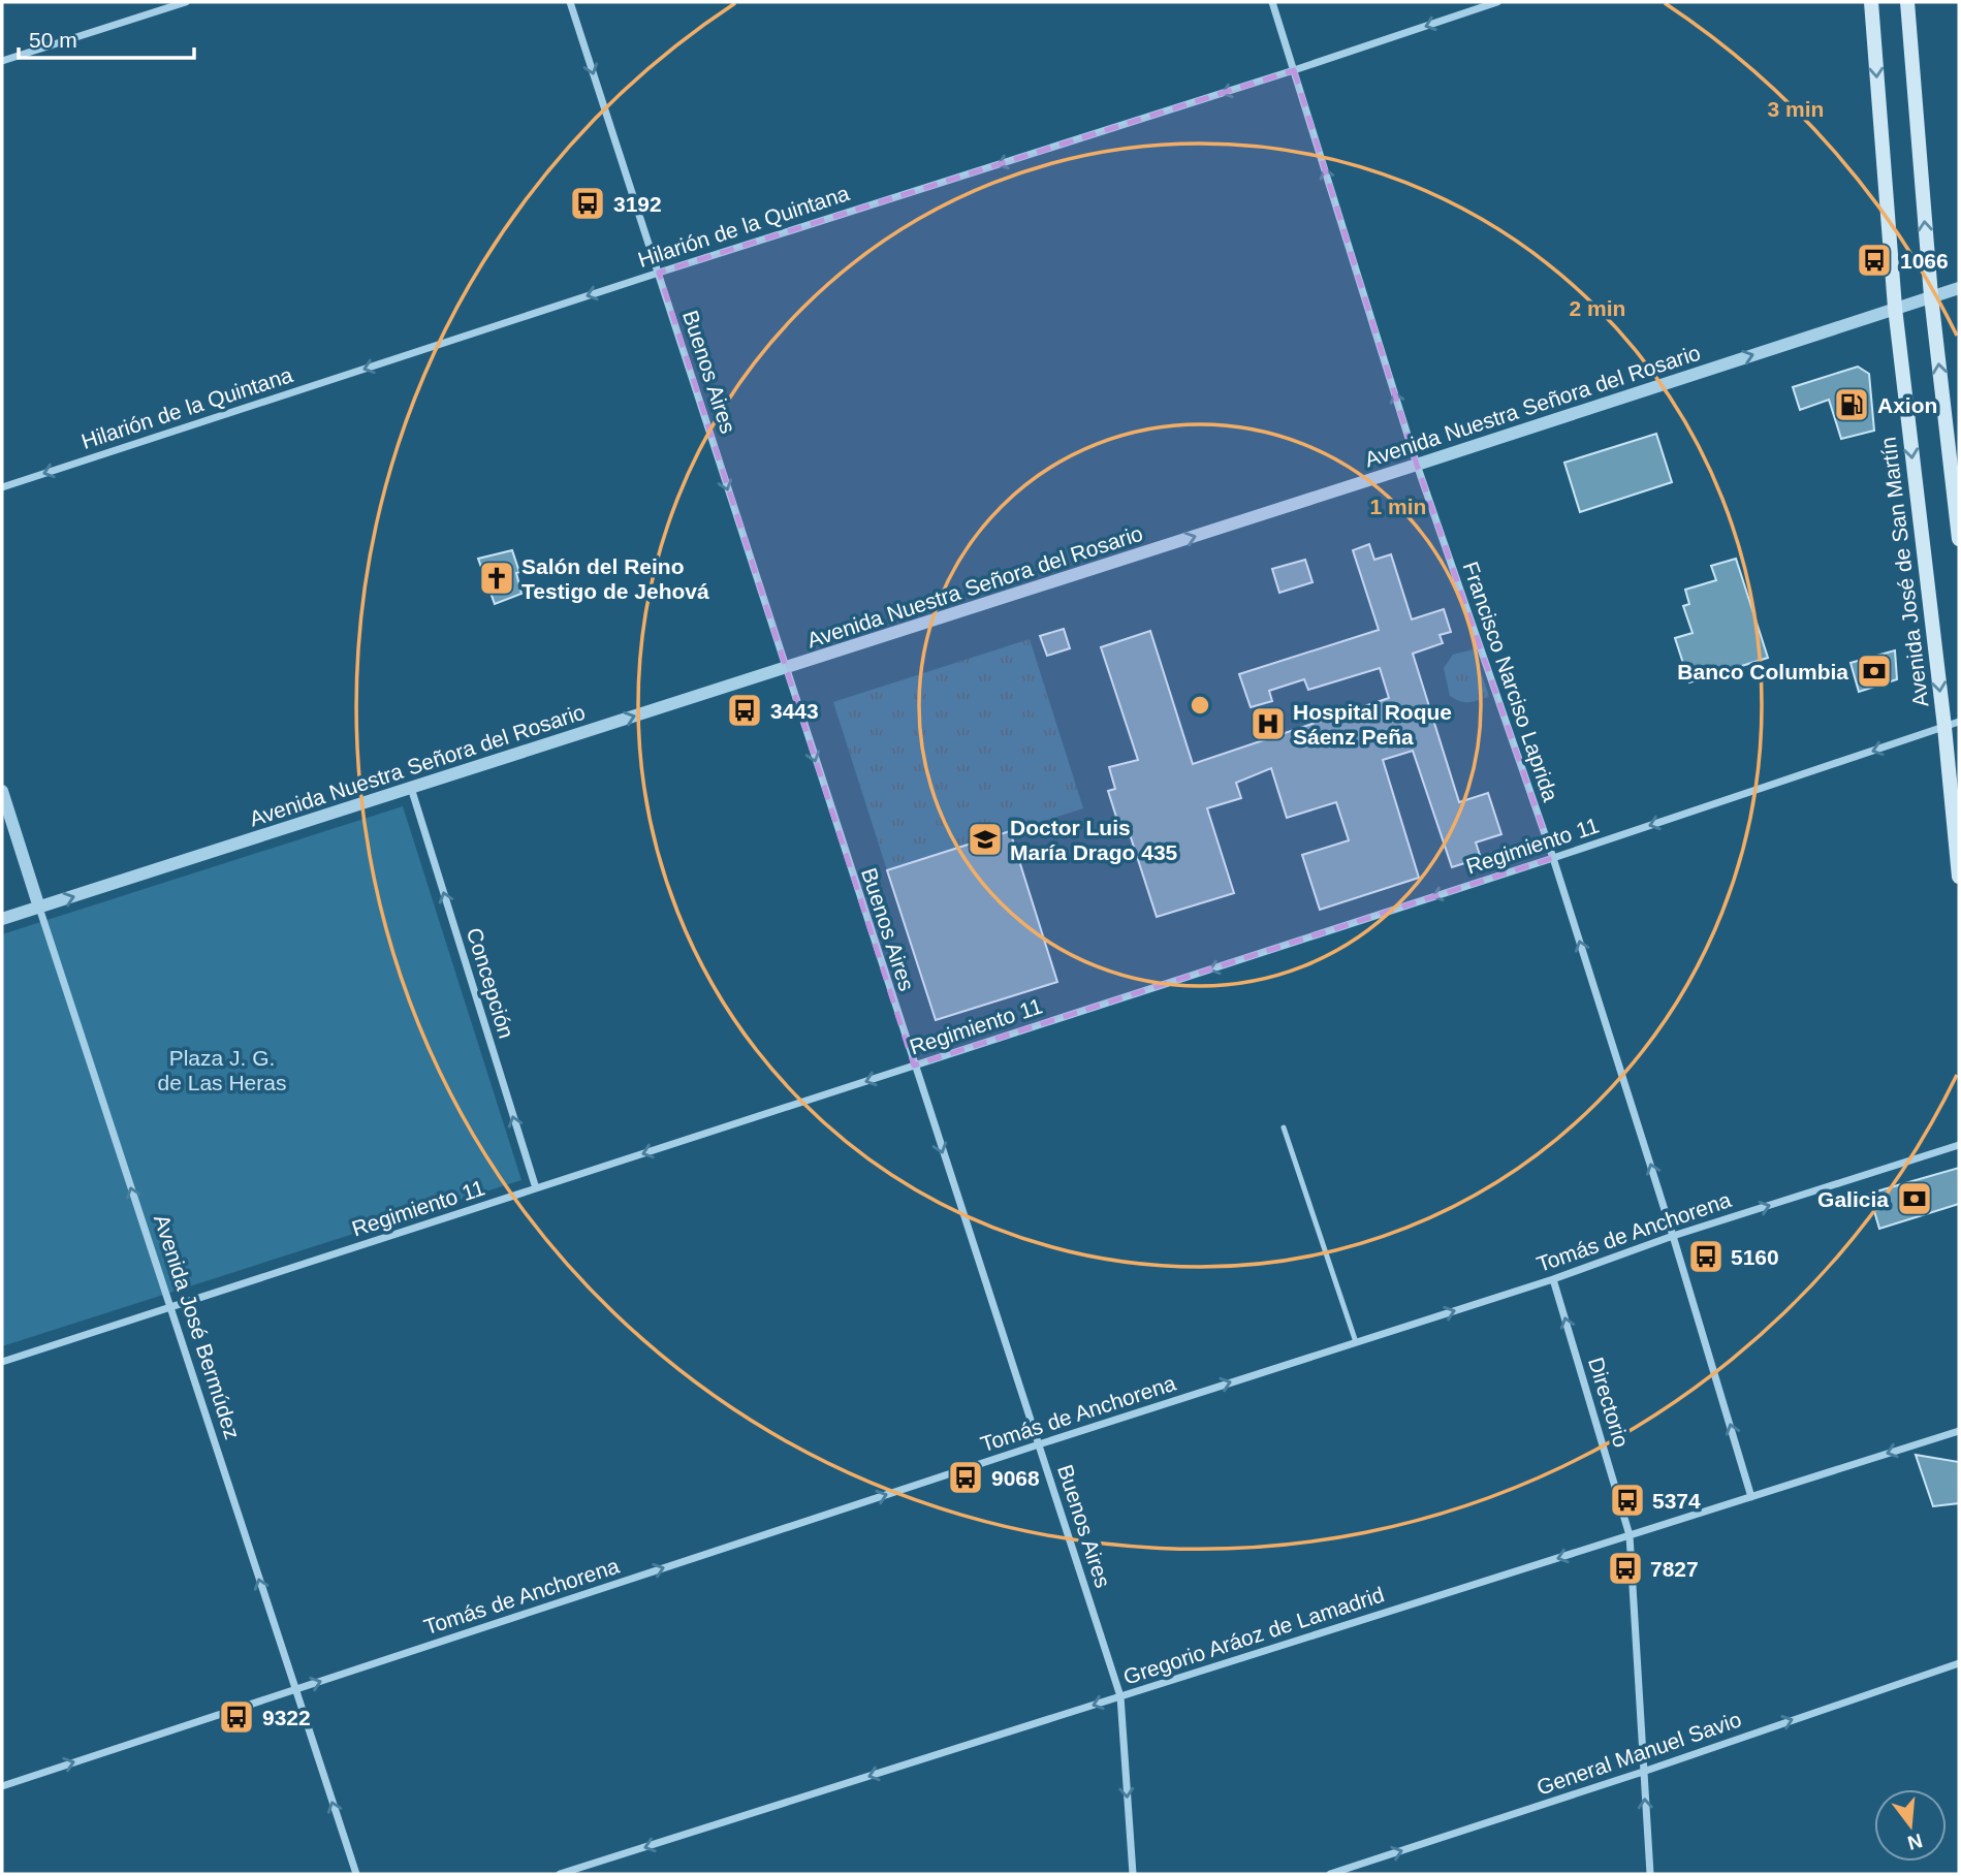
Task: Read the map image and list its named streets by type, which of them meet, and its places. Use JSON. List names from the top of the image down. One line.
{"streets":{"main road":["Avenida José de San Martín"],"street":["Hilarión de la Quintana","Buenos Aires","Avenida Nuestra Señora del Rosario","Francisco Narciso Laprida","Regimiento 11","Concepción","Tomás de Anchorena","Avenida José Bermúdez","Directorio","Gregorio Aráoz de Lamadrid","General Manuel Savio"]},"crossings":[["Hilarión de la Quintana","Buenos Aires"],["Hilarión de la Quintana","Francisco Narciso Laprida"],["Buenos Aires","Avenida Nuestra Señora del Rosario"],["Buenos Aires","Regimiento 11"],["Buenos Aires","Tomás de Anchorena"],["Buenos Aires","Gregorio Aráoz de Lamadrid"],["Avenida Nuestra Señora del Rosario","Avenida José de San Martín"],["Avenida Nuestra Señora del Rosario","Francisco Narciso Laprida"],["Avenida Nuestra Señora del Rosario","Concepción"],["Avenida Nuestra Señora del Rosario","Avenida José Bermúdez"],["Avenida José de San Martín","Regimiento 11"],["Francisco Narciso Laprida","Regimiento 11"],["Francisco Narciso Laprida","Tomás de Anchorena"],["Francisco Narciso Laprida","Gregorio Aráoz de Lamadrid"],["Regimiento 11","Concepción"],["Regimiento 11","Avenida José Bermúdez"],["Tomás de Anchorena","Avenida José Bermúdez"],["Tomás de Anchorena","Directorio"],["Directorio","Gregorio Aráoz de Lamadrid"]],"one_way":["Hilarión de la Quintana","Buenos Aires","Avenida Nuestra Señora del Rosario","Francisco Narciso Laprida","Regimiento 11","Concepción","Tomás de Anchorena","Avenida José Bermúdez","Directorio","Gregorio Aráoz de Lamadrid","General Manuel Savio"],"parks":["Plaza J. G. de Las Heras"],"places":{"bus stop":["3192","1066","3443","5160","9068","5374","7827","9322"],"fuel station":["Axion"],"church":["Salón del Reino Testigo de Jehová"],"bank":["Banco Columbia","Galicia"],"hospital":["Hospital Roque Sáenz Peña"],"school or university":["Doctor Luis María Drago 435"]},"scale_bar":"50 m","north":"bottom","rings":["3 min","2 min","1 min"]}
